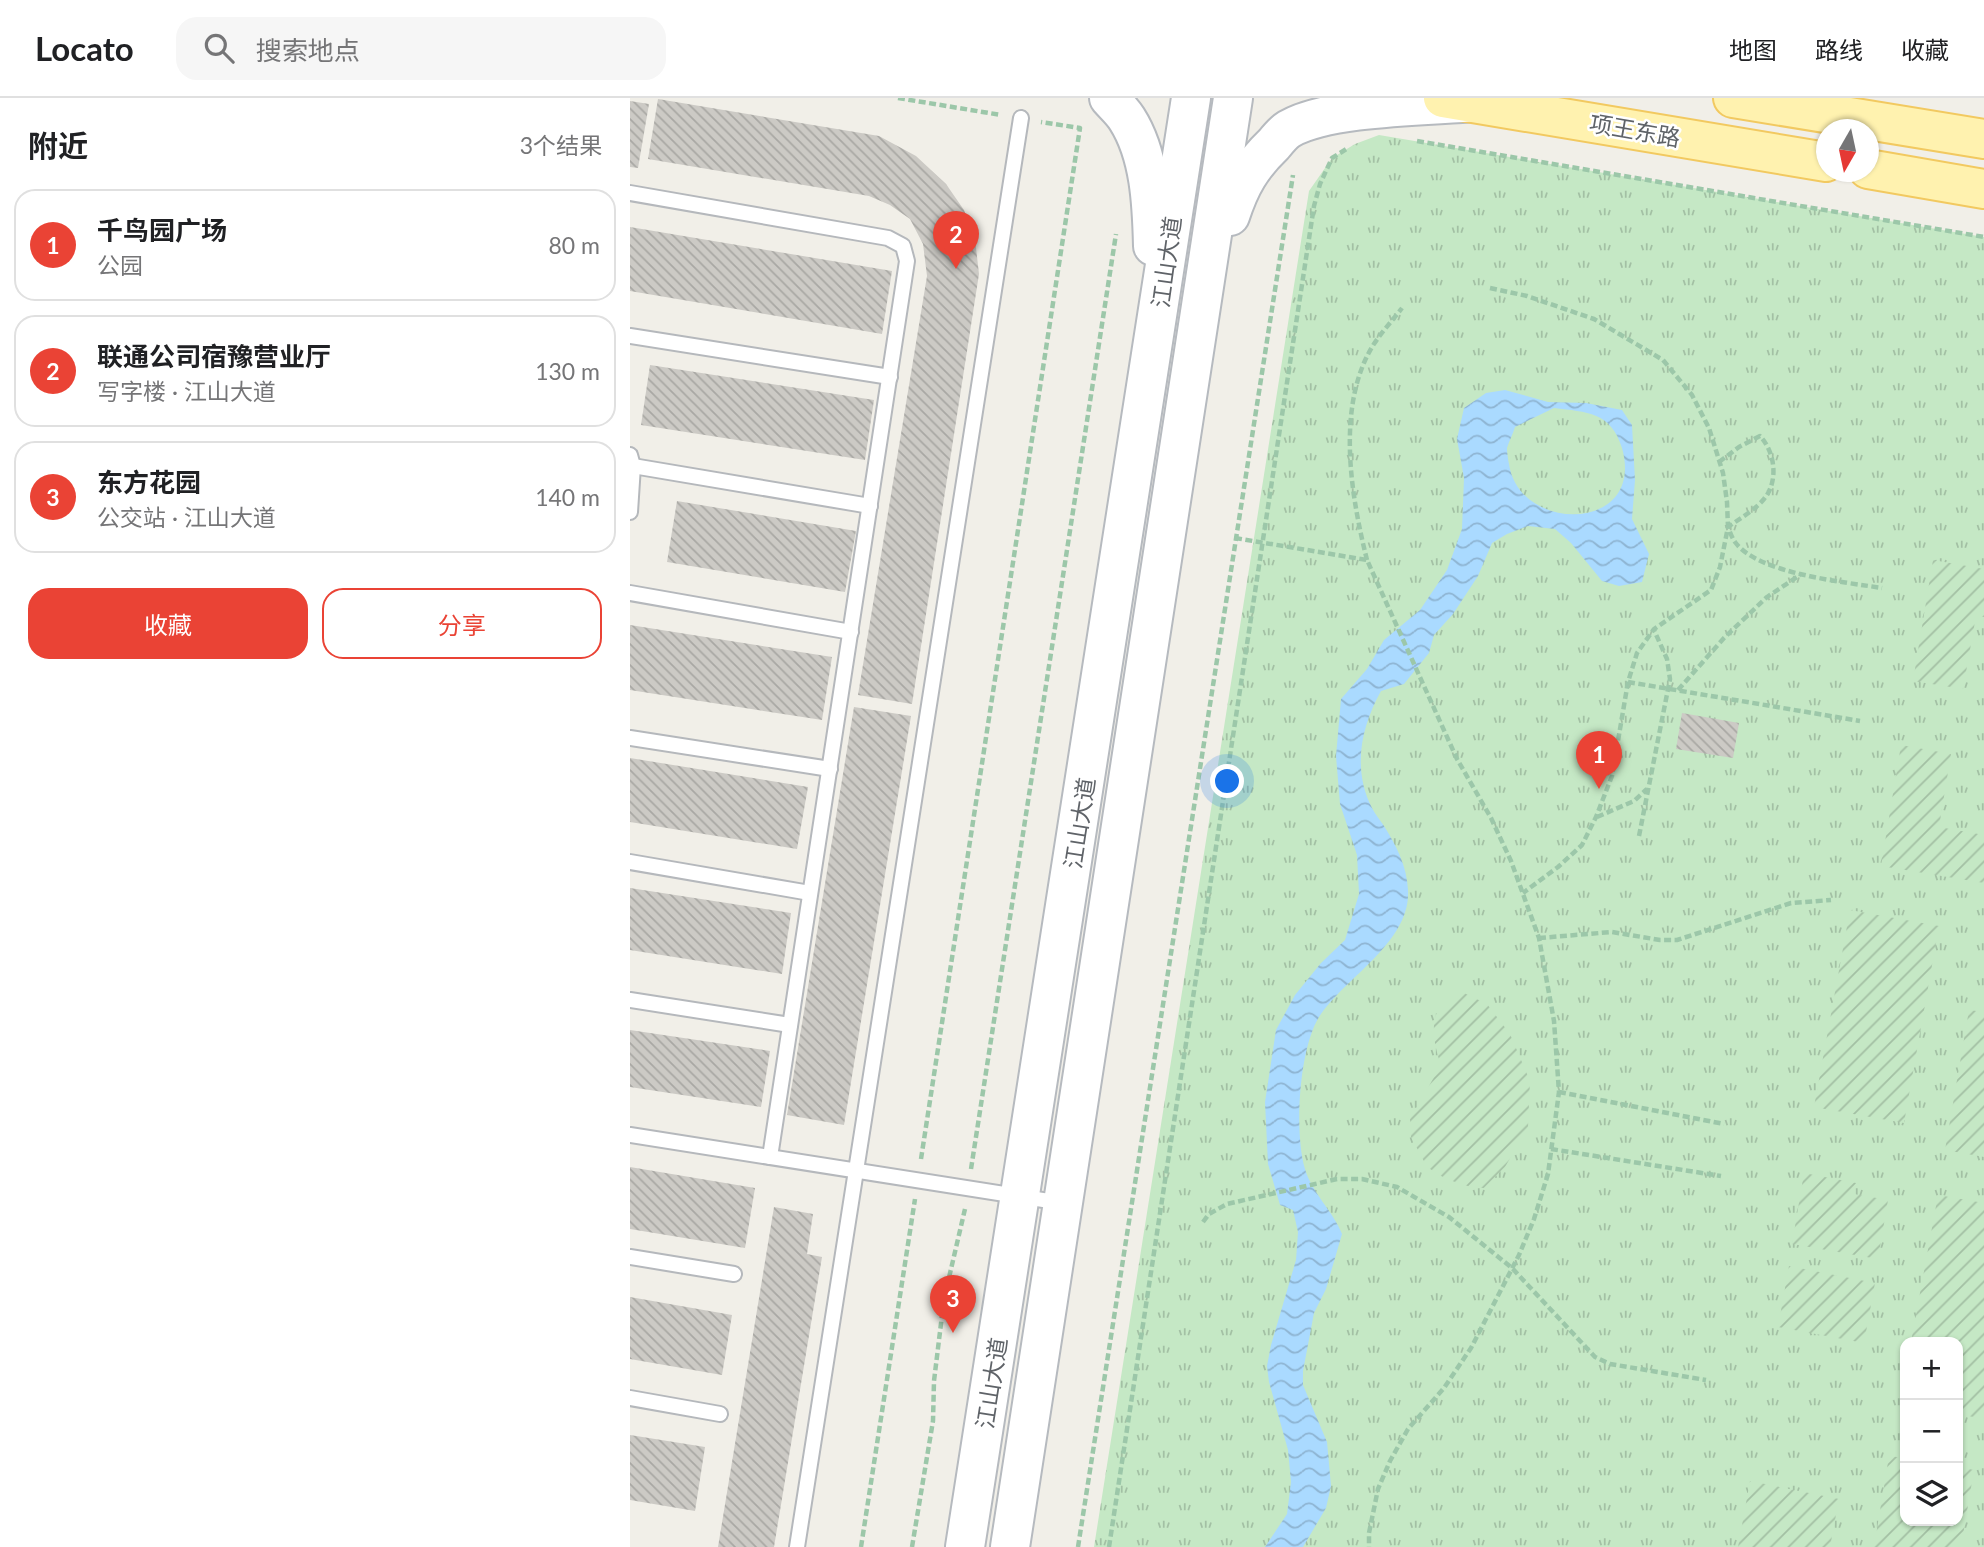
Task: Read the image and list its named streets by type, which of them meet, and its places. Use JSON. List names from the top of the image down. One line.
{"streets":{"main road":["项王东路","江山大道"]},"north":"bottom","page":{"header":"Locato","search":"搜索地点","nav":["地图","路线","收藏"],"heading":["附近","3个结果"],"list":[{"mark":"1","name":"千鸟园广场","note":"公园","value":"80 m"},{"mark":"2","name":"联通公司宿豫营业厅","note":"写字楼 · 江山大道","value":"130 m"},{"mark":"3","name":"东方花园","note":"公交站 · 江山大道","value":"140 m"}],"pins":["2","1","3"],"buttons":["收藏","分享"],"map_buttons":["+","−"]}}
